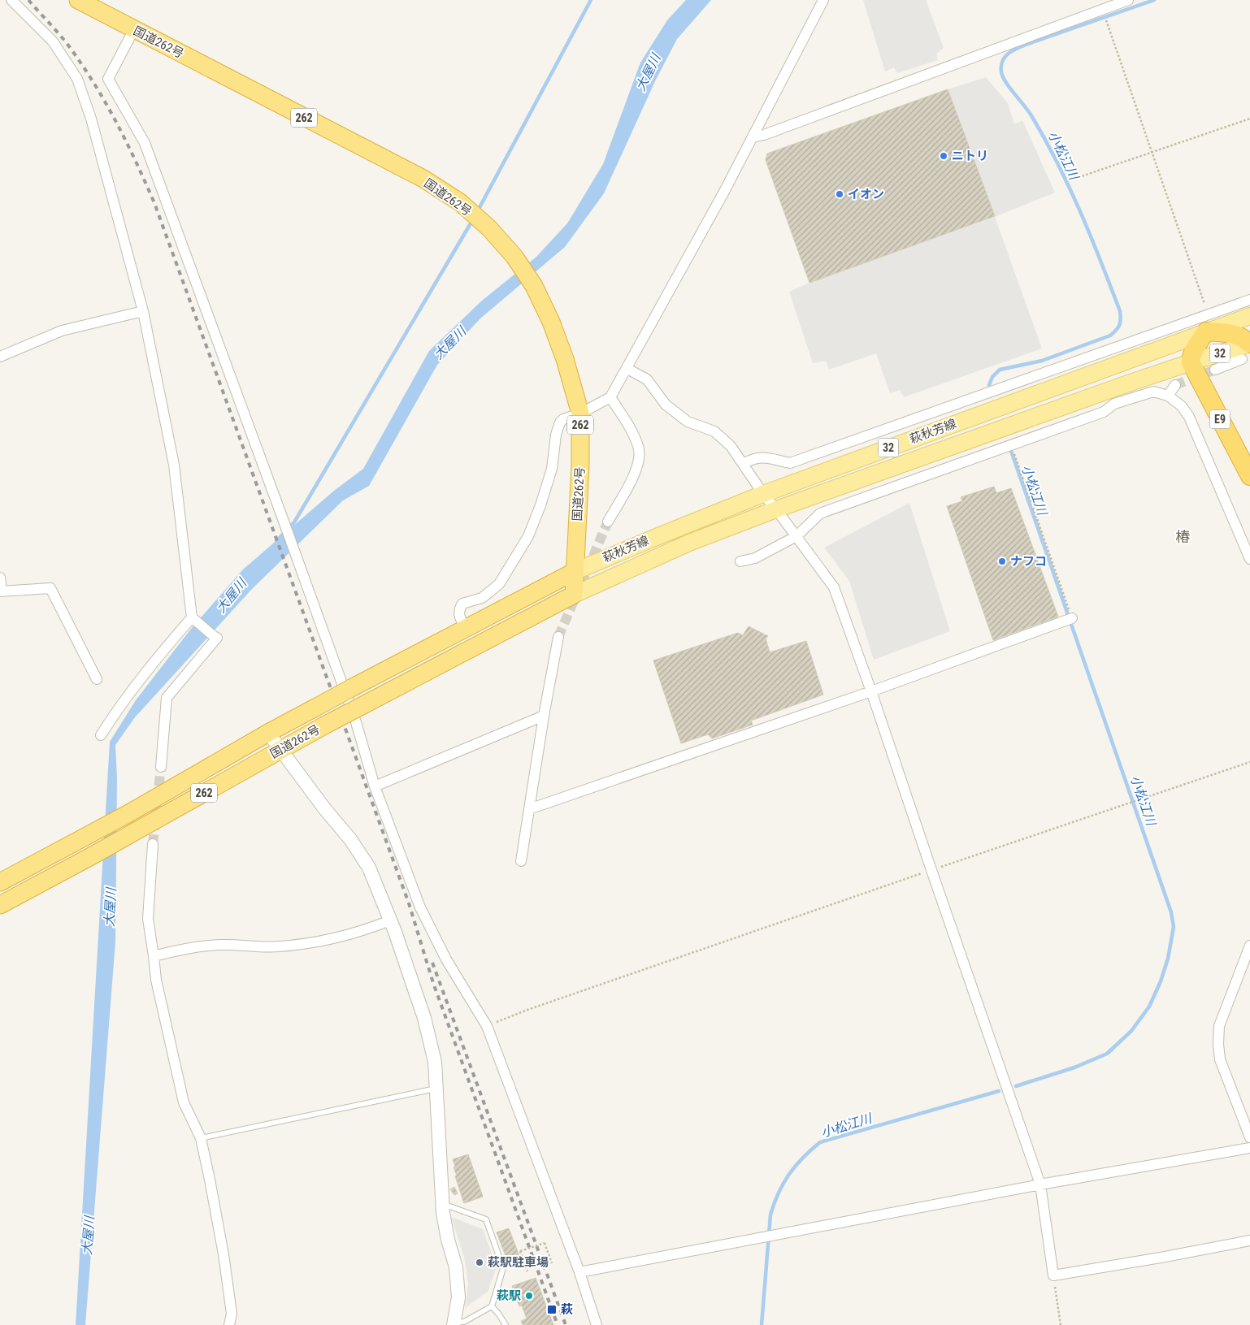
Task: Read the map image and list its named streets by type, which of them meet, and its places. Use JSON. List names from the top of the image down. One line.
{"streets":{"highway":["国道262号","262","E9"],"main road":["32","萩秋芳線"]},"crossings":[["国道262号","萩秋芳線"],["E9","萩秋芳線"]],"districts":["椿"],"water":["大屋川","小松江川"],"places":{"other":["ニトリ","イオン","ナフコ","萩駅駐車場","萩駅"],"transit":["萩"]}}
